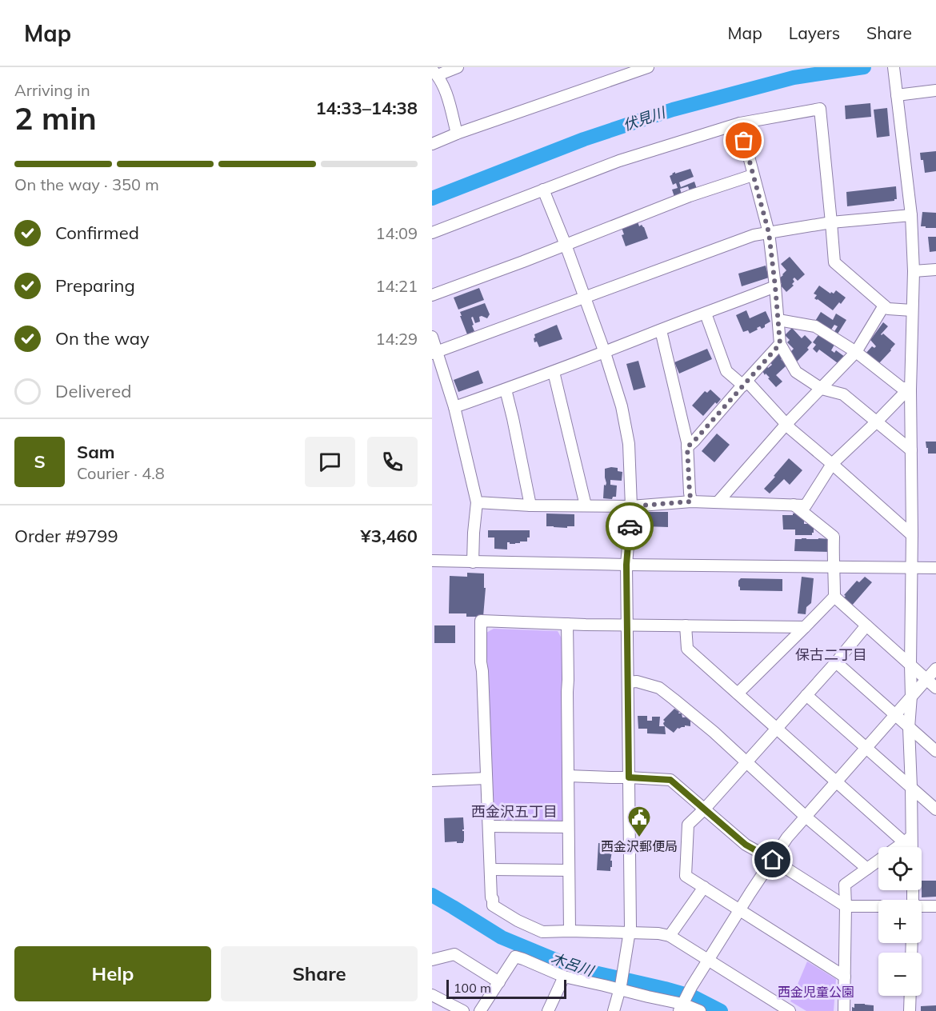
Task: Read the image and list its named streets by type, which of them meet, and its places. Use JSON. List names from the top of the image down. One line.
{"districts":["保古二丁目","西金沢五丁目"],"water":["伏見川","木呂川"],"parks":["西金児童公園"],"places":{"public building":["西金沢郵便局"]},"scale_bar":"100 m","page":{"header":"Map","nav":["Map","Layers","Share"],"heading":["2 min","Arriving in","14:33–14:38"],"panel":["Sam","Courier · 4.8","Order #9799","¥3,460"],"bar":"On the way · 350 m","list":[["Confirmed","14:09"],["Preparing","14:21"],["On the way","14:29"],"Delivered"],"round":"S","map_buttons":["+","−"],"buttons":["Help","Share"],"scale":"100 m"}}
